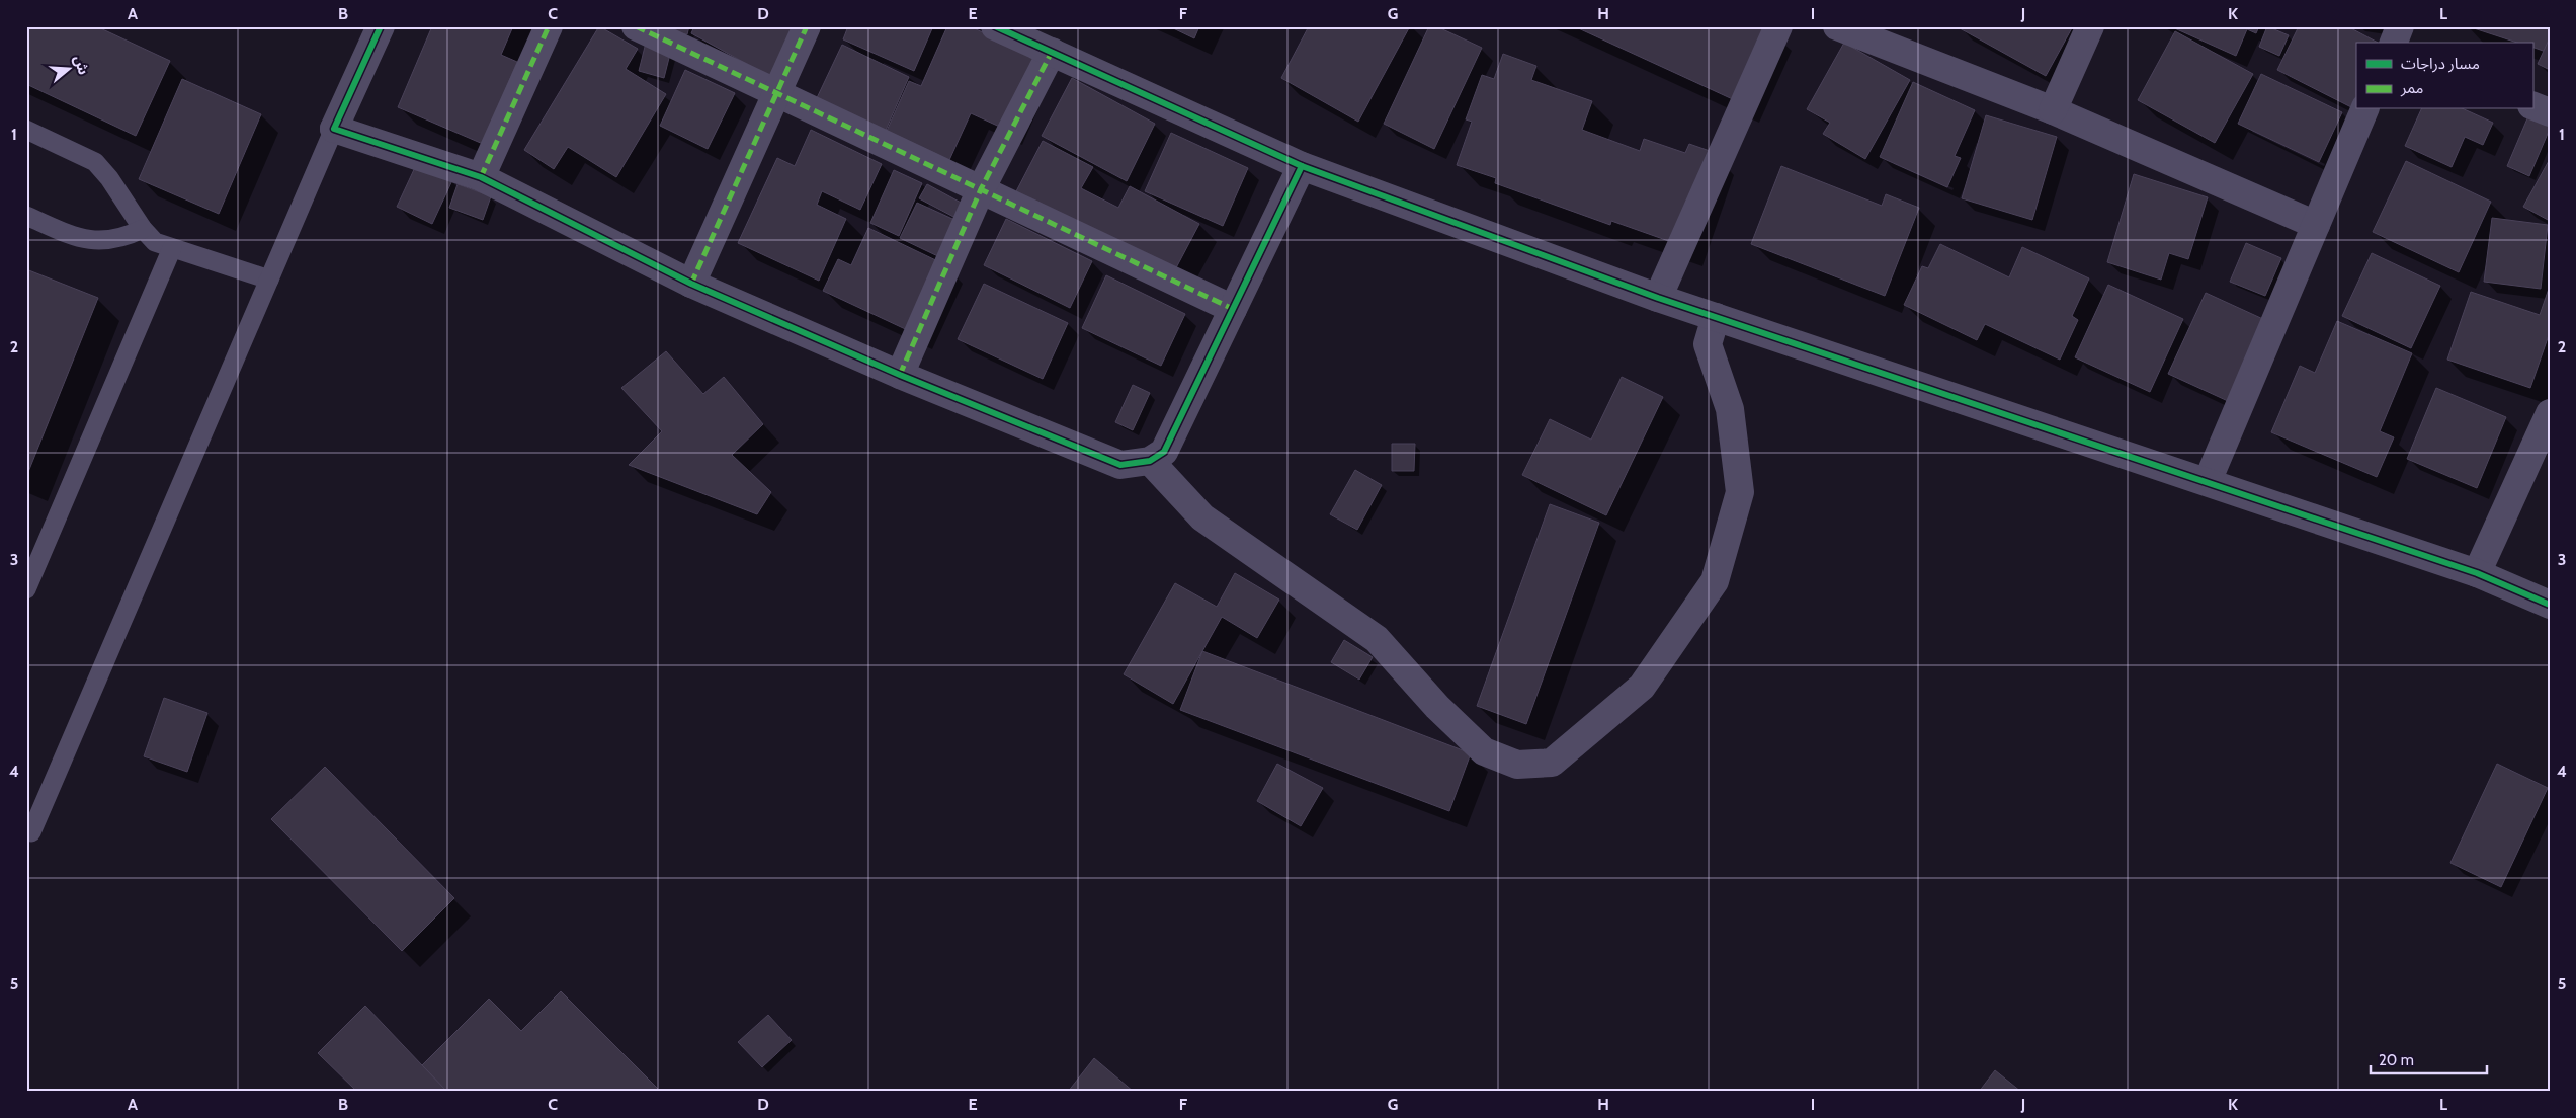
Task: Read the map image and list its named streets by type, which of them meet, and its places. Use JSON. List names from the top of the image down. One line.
{"legend":["مسار دراجات","ممر"],"scale_bar":"20 m","north":"right","grid":{"columns":["A","B","C","D","E","F","G","H","I","J","K","L"],"rows":["1","2","3","4","5"]}}
